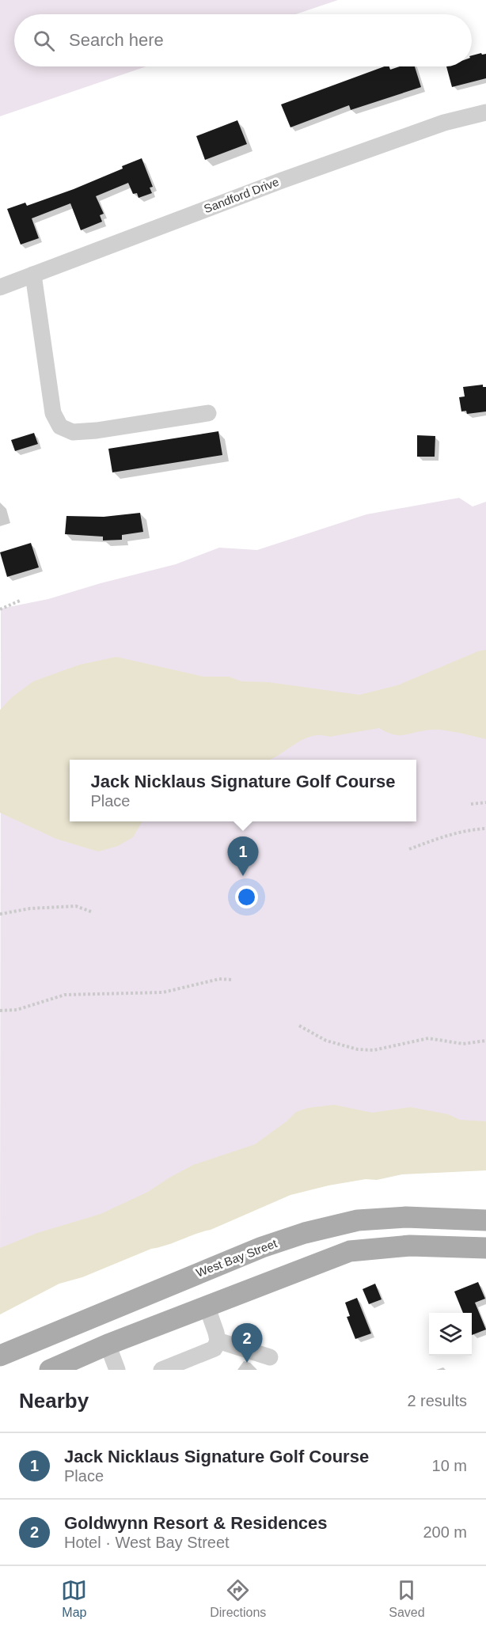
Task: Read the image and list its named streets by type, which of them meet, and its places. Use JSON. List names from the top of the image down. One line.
{"streets":{"main road":["West Bay Street"],"street":["Sandford Drive"]},"page":{"search":"Search here","popup":["Jack Nicklaus Signature Golf Course","Place"],"pins":["1","2"],"heading":["Nearby","2 results"],"list":[{"mark":"1","name":"Jack Nicklaus Signature Golf Course","note":"Place","value":"10 m"},{"mark":"2","name":"Goldwynn Resort & Residences","note":"Hotel · West Bay Street","value":"200 m"}],"nav":["Map","Directions","Saved"]}}
